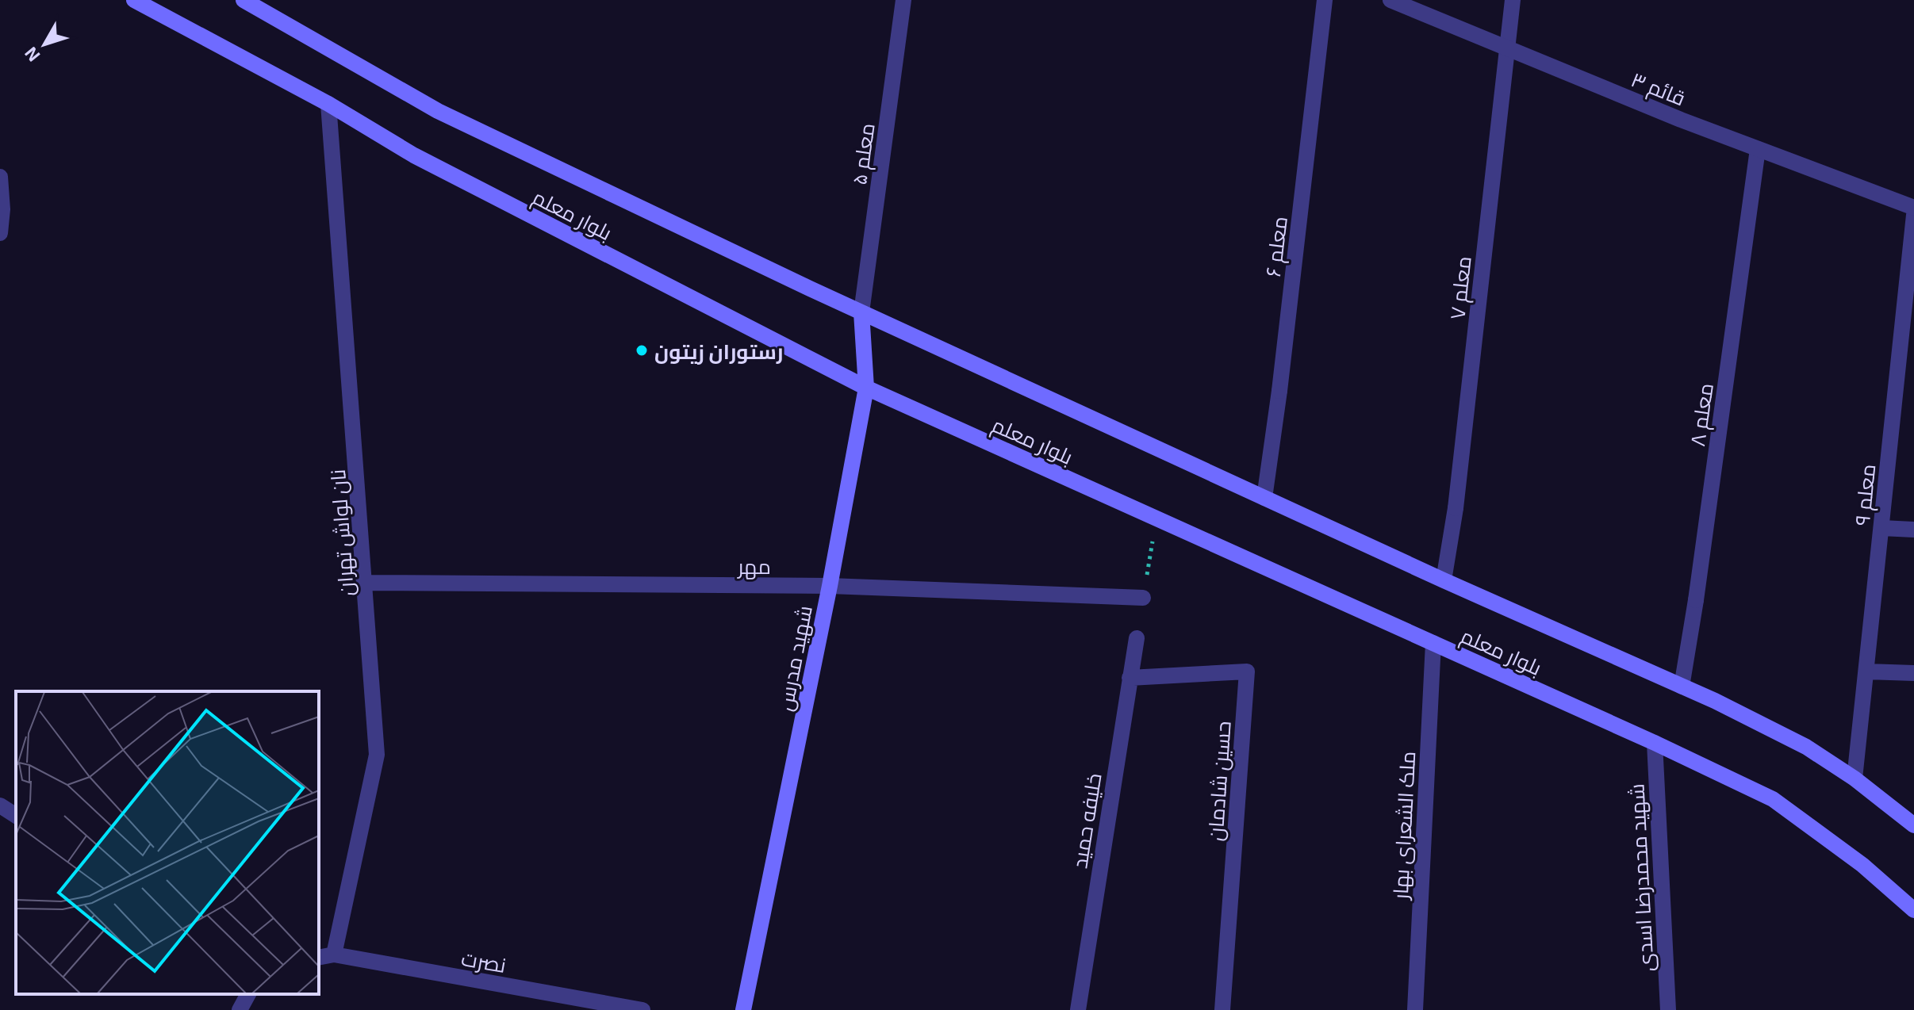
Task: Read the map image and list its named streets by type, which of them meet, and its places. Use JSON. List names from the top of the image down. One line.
{"streets":{"main road":["بلوار معلم","شهید مدرس"],"street":["قائم ۳","معلم ۵","معلم ۶","معلم ۷","معلم ۸","معلم ۹","نان لواش تهران","مهر","حسین شادمان","خلیفه حمید","ملک الشعرای بهار","شهید محمدرضا اسدی","نصرت"]},"crossings":[["قائم ۳","معلم ۷"],["قائم ۳","معلم ۸"],["معلم ۵","بلوار معلم"],["معلم ۵","شهید مدرس"],["بلوار معلم","معلم ۶"],["بلوار معلم","معلم ۷"],["بلوار معلم","معلم ۸"],["بلوار معلم","معلم ۹"],["بلوار معلم","نان لواش تهران"],["بلوار معلم","شهید مدرس"],["بلوار معلم","ملک الشعرای بهار"],["بلوار معلم","شهید محمدرضا اسدی"],["نان لواش تهران","مهر"],["نان لواش تهران","نصرت"],["مهر","شهید مدرس"],["حسین شادمان","خلیفه حمید"]],"places":["رستوران زیتون"],"north":"bottom left"}
